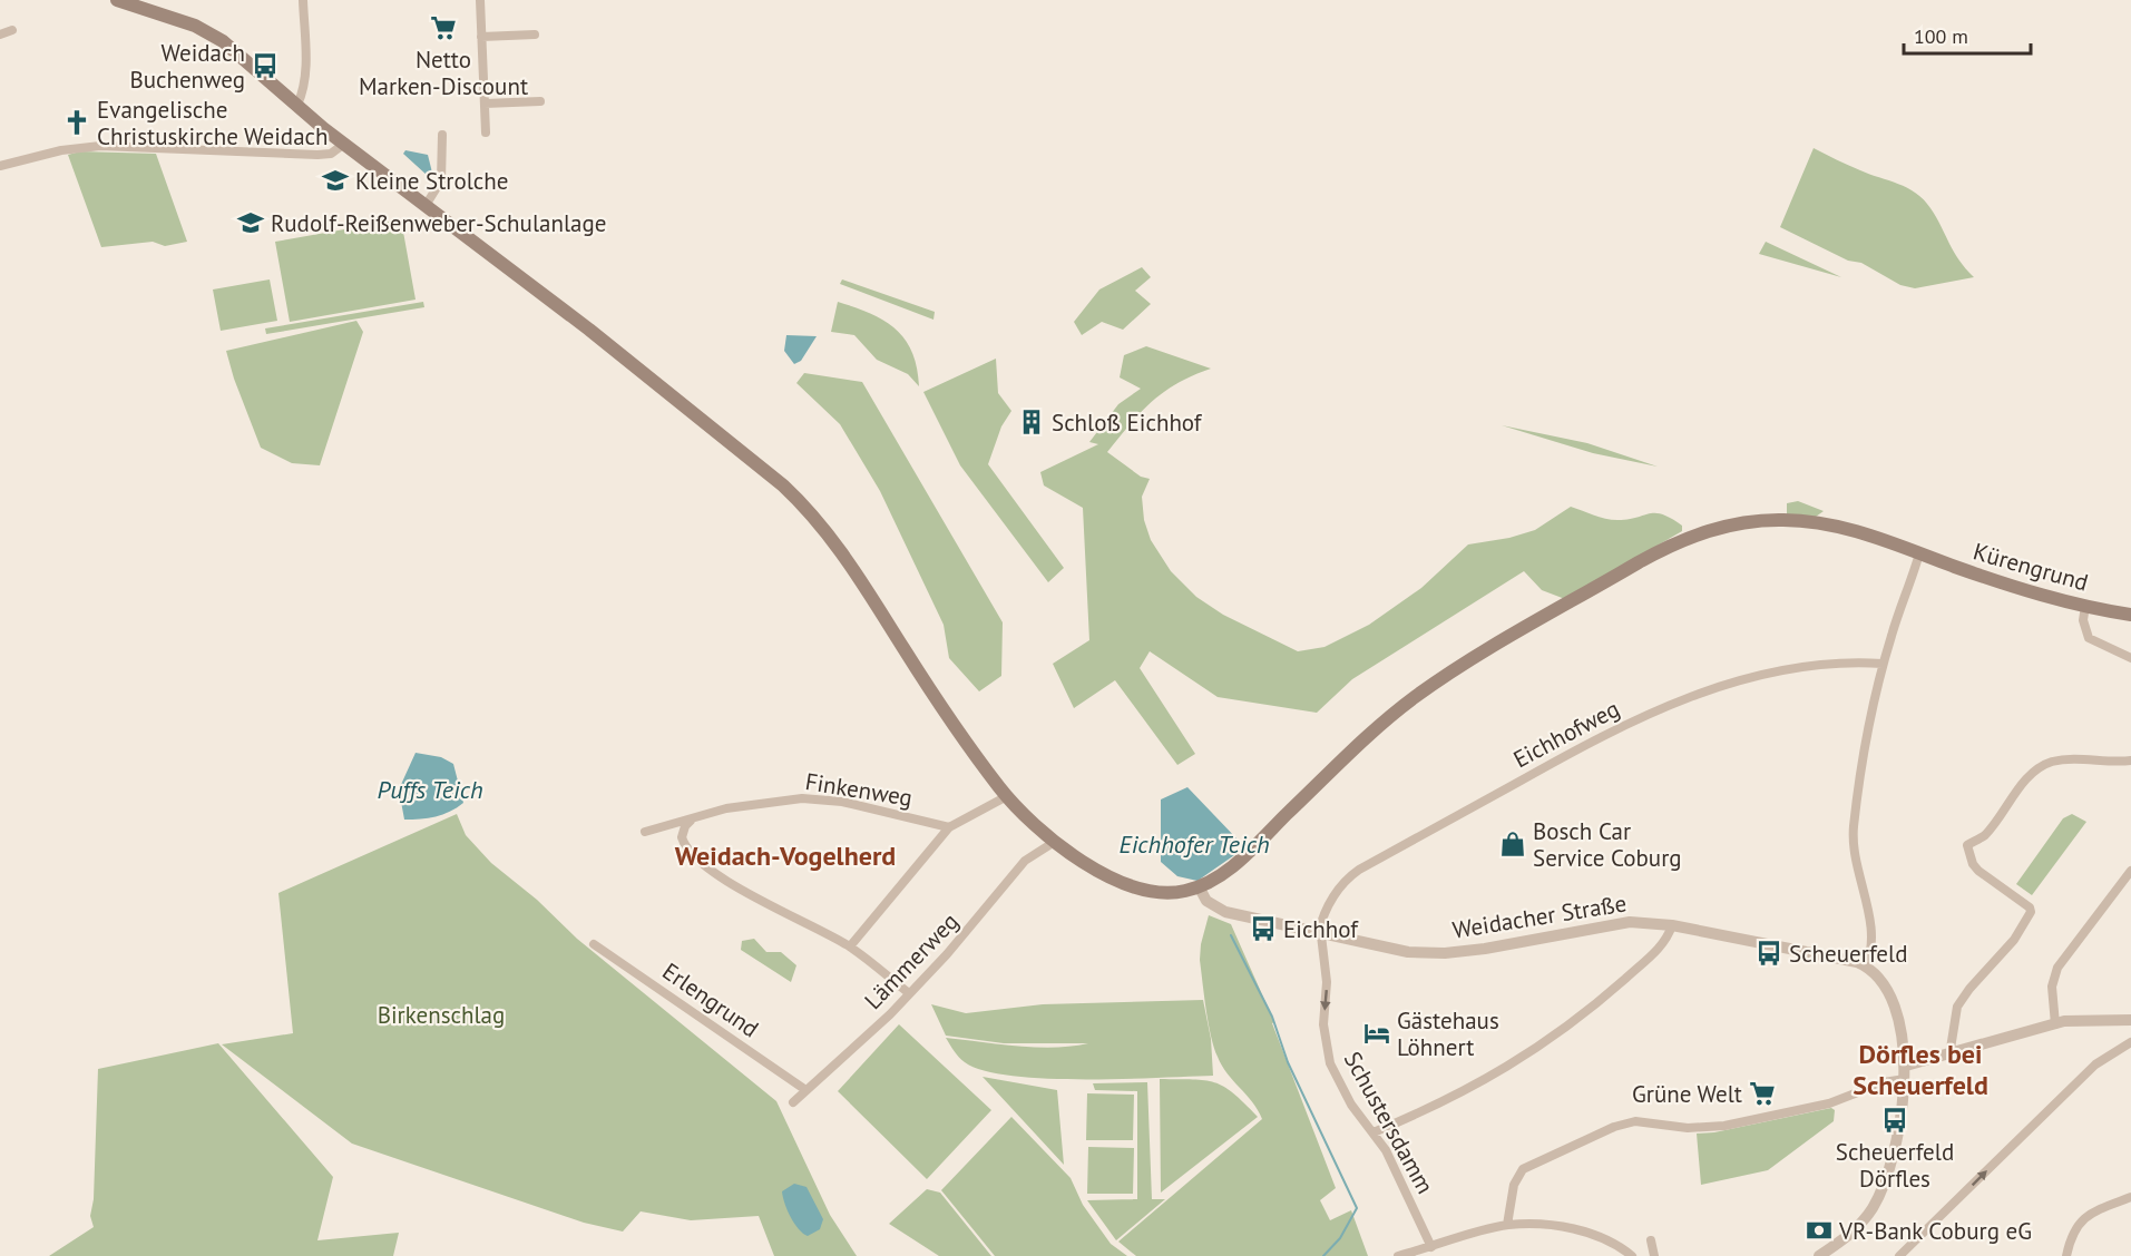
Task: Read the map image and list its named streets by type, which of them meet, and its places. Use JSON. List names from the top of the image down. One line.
{"streets":{"main road":["Kürengrund"],"street":["Eichhofweg","Finkenweg","Weidacher Straße","Lämmerweg","Erlengrund","Schustersdamm"]},"crossings":[["Kürengrund","Weidacher Straße"],["Eichhofweg","Weidacher Straße"],["Eichhofweg","Schustersdamm"],["Weidacher Straße","Schustersdamm"],["Lämmerweg","Erlengrund"]],"one_way":["Schustersdamm"],"districts":["Weidach-Vogelherd","Dörfles bei Scheuerfeld"],"water":["Puffs Teich","Eichhofer Teich"],"parks":["Birkenschlag"],"places":{"supermarket":["Netto Marken-Discount","Grüne Welt"],"bus stop":["Weidach Buchenweg","Eichhof","Scheuerfeld","Scheuerfeld Dörfles"],"church":["Evangelische Christuskirche Weidach"],"school or university":["Kleine Strolche","Rudolf-Reißenweber-Schulanlage"],"building":["Schloß Eichhof"],"shop":["Bosch Car Service Coburg"],"hotel":["Gästehaus Löhnert"],"bank":["VR-Bank Coburg eG"]},"scale_bar":"100 m"}
